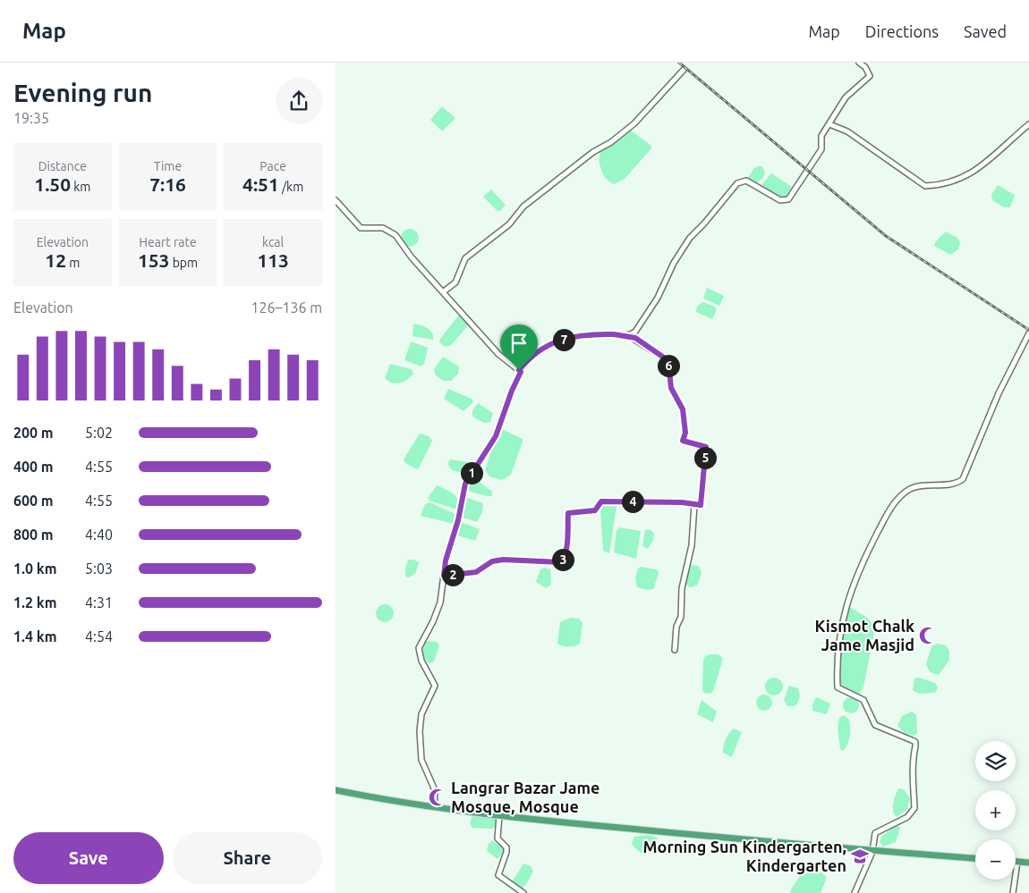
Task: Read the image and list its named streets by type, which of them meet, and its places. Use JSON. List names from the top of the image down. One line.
{"places":{"mosque":["Kismot Chalk Jame Masjid","Langrar Bazar Jame Mosque, Mosque"],"school or university":["Morning Sun Kindergarten, Kindergarten"]},"page":{"header":"Map","nav":["Map","Directions","Saved"],"heading":["Evening run","19:35"],"stats":[["Distance","1.50 km"],["Time","7:16"],["Pace","4:51 /km"],["Elevation","12 m"],["Heart rate","153 bpm"],["kcal","113"]],"chart":["Elevation","126–136 m"],"pins":["7","6","5","1","4","3","2"],"list":[{"name":"200 m","note":"5:02"},{"name":"400 m","note":"4:55"},{"name":"600 m","note":"4:55"},{"name":"800 m","note":"4:40"},{"name":"1.0 km","note":"5:03"},{"name":"1.2 km","note":"4:31"},{"name":"1.4 km","note":"4:54"}],"map_buttons":["+","−"],"buttons":["Save","Share"]}}
